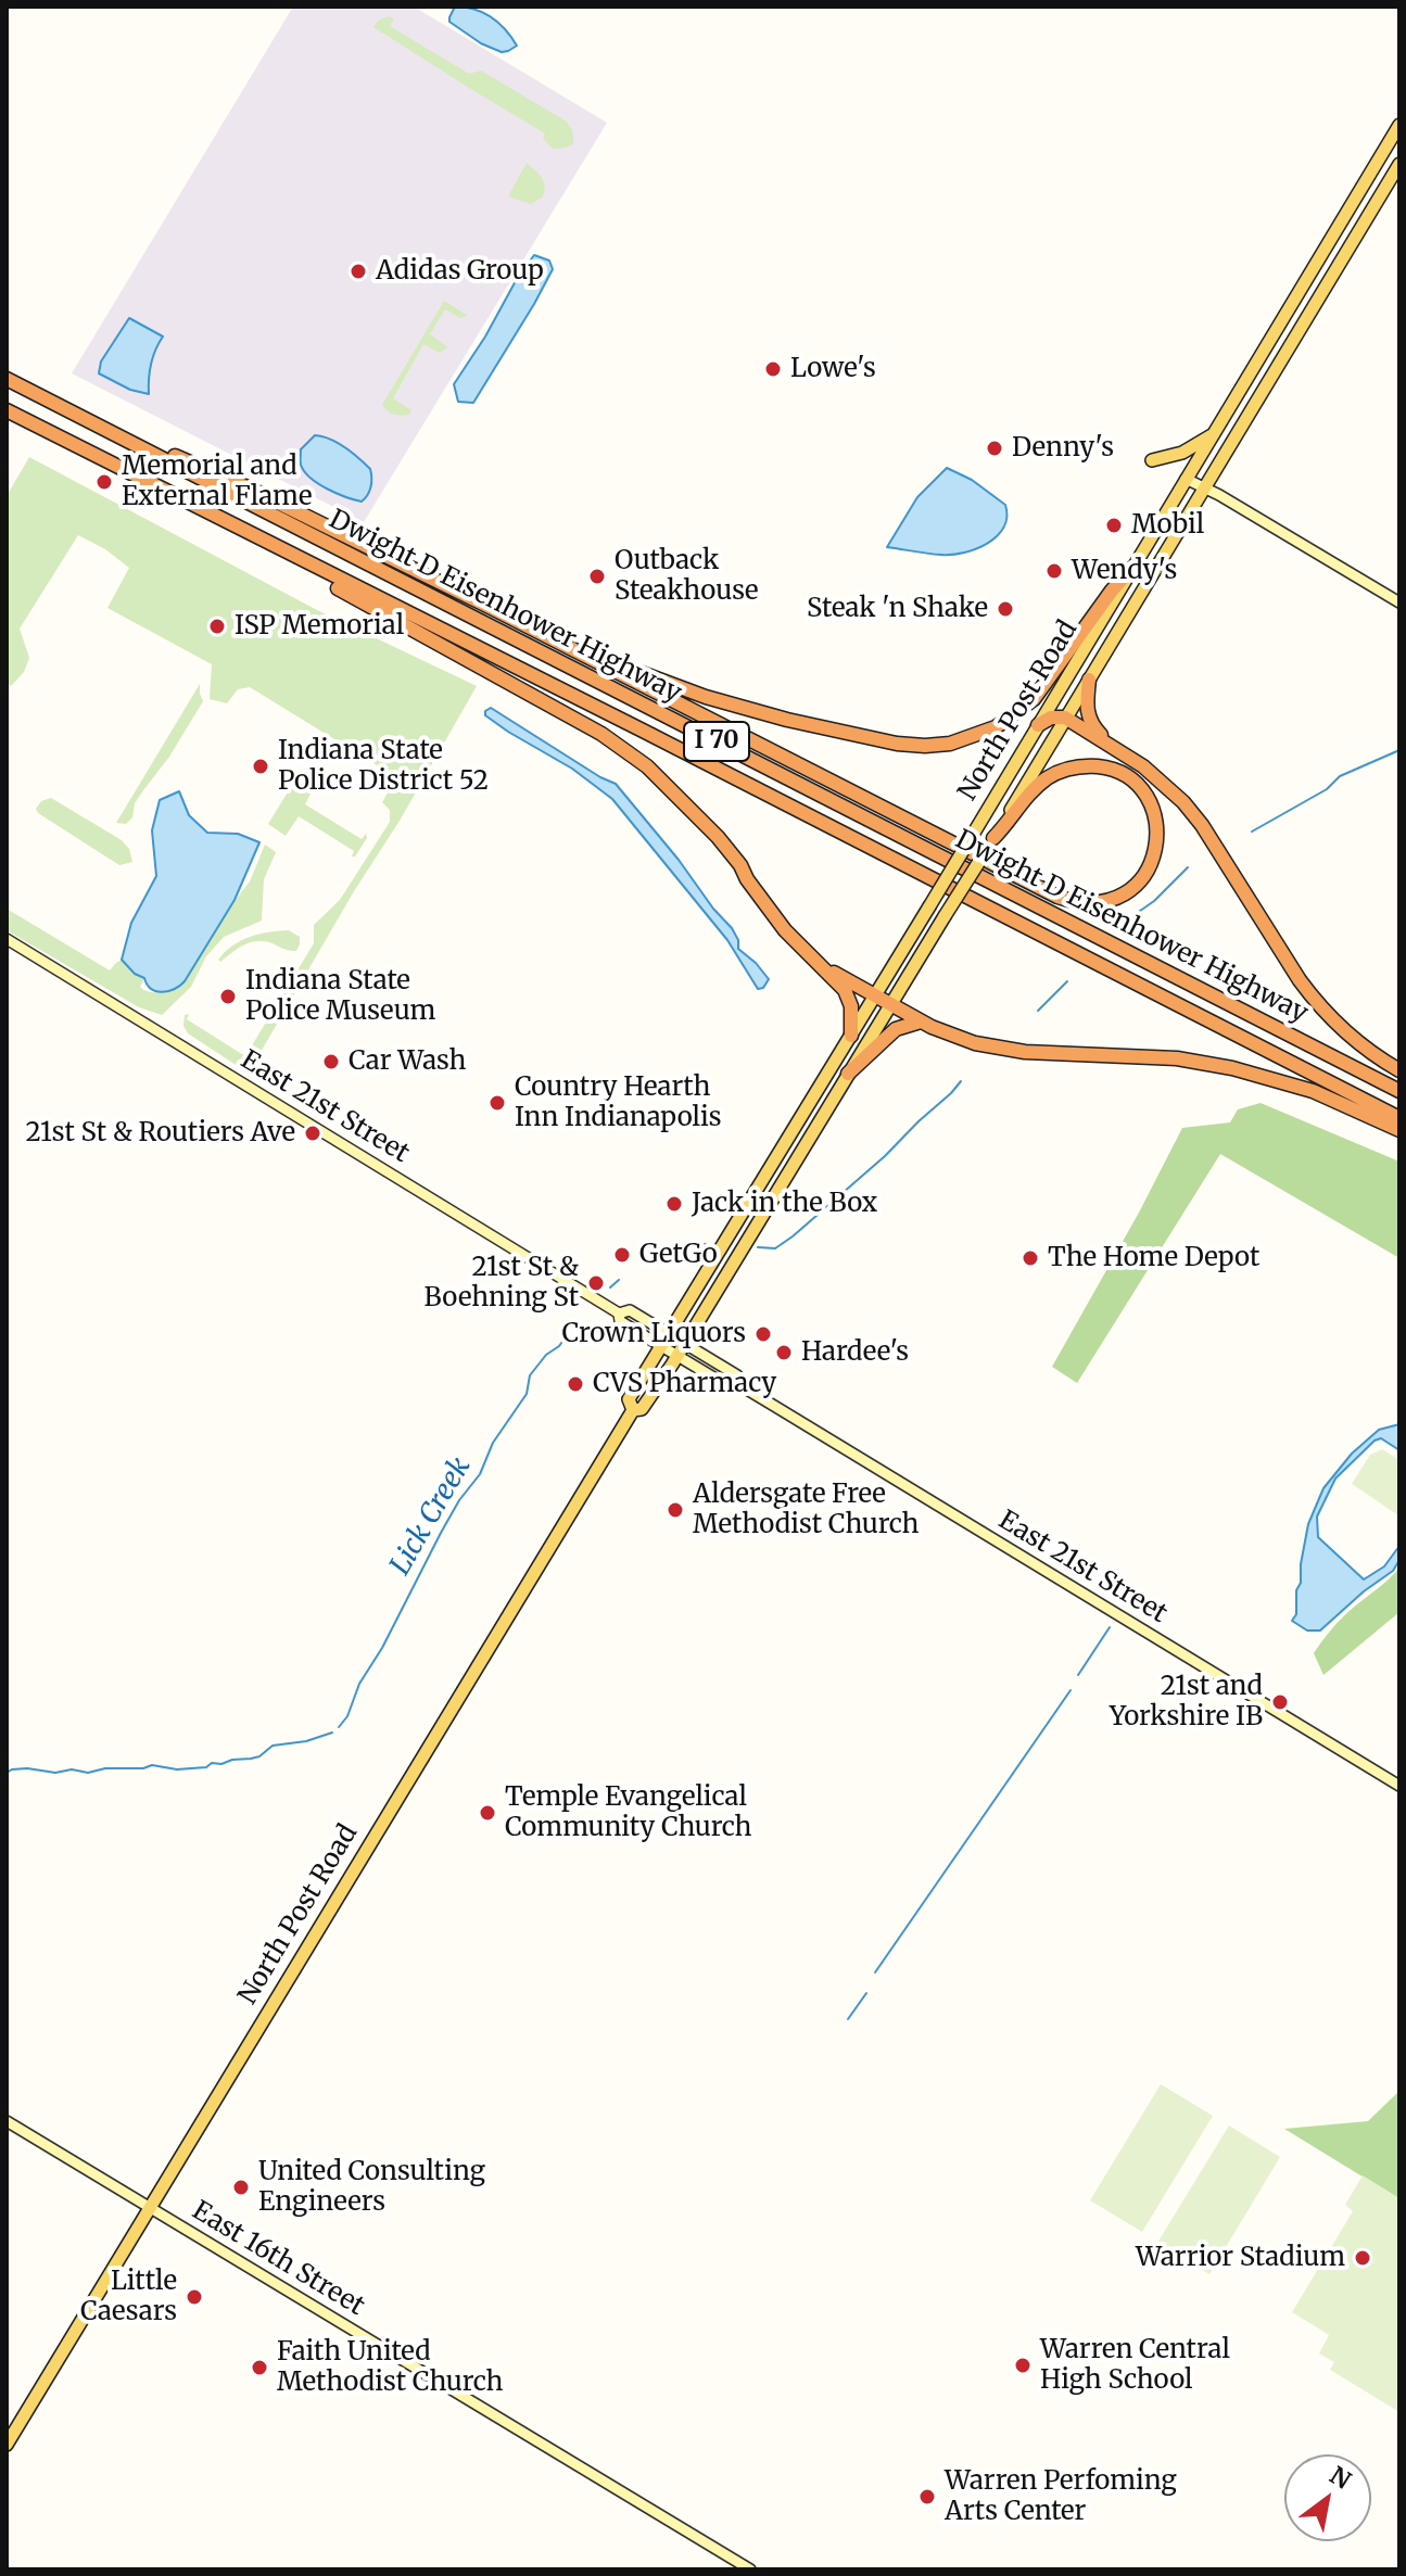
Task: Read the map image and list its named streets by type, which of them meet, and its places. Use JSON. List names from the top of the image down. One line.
{"streets":{"highway":["Dwight D Eisenhower Highway","I 70"],"main road":["North Post Road","East 21st Street","East 16th Street"]},"crossings":[["North Post Road","East 21st Street"],["North Post Road","East 16th Street"]],"water":["Lick Creek"],"places":["Adidas Group","Lowe's","Denny's","Memorial and External Flame","Mobil","Wendy's","Outback Steakhouse","Steak 'n Shake","ISP Memorial","Indiana State Police District 52","Indiana State Police Museum","Car Wash","Country Hearth Inn Indianapolis","21st St & Routiers Ave","Jack in the Box","GetGo","The Home Depot","21st St & Boehning St","Crown Liquors","Hardee's","CVS Pharmacy","Aldersgate Free Methodist Church","21st and Yorkshire IB","Temple Evangelical Community Church","United Consulting Engineers","Warrior Stadium","Little Caesars","Warren Central High School","Faith United Methodist Church","Warren Perfoming Arts Center"],"north":"top right"}
